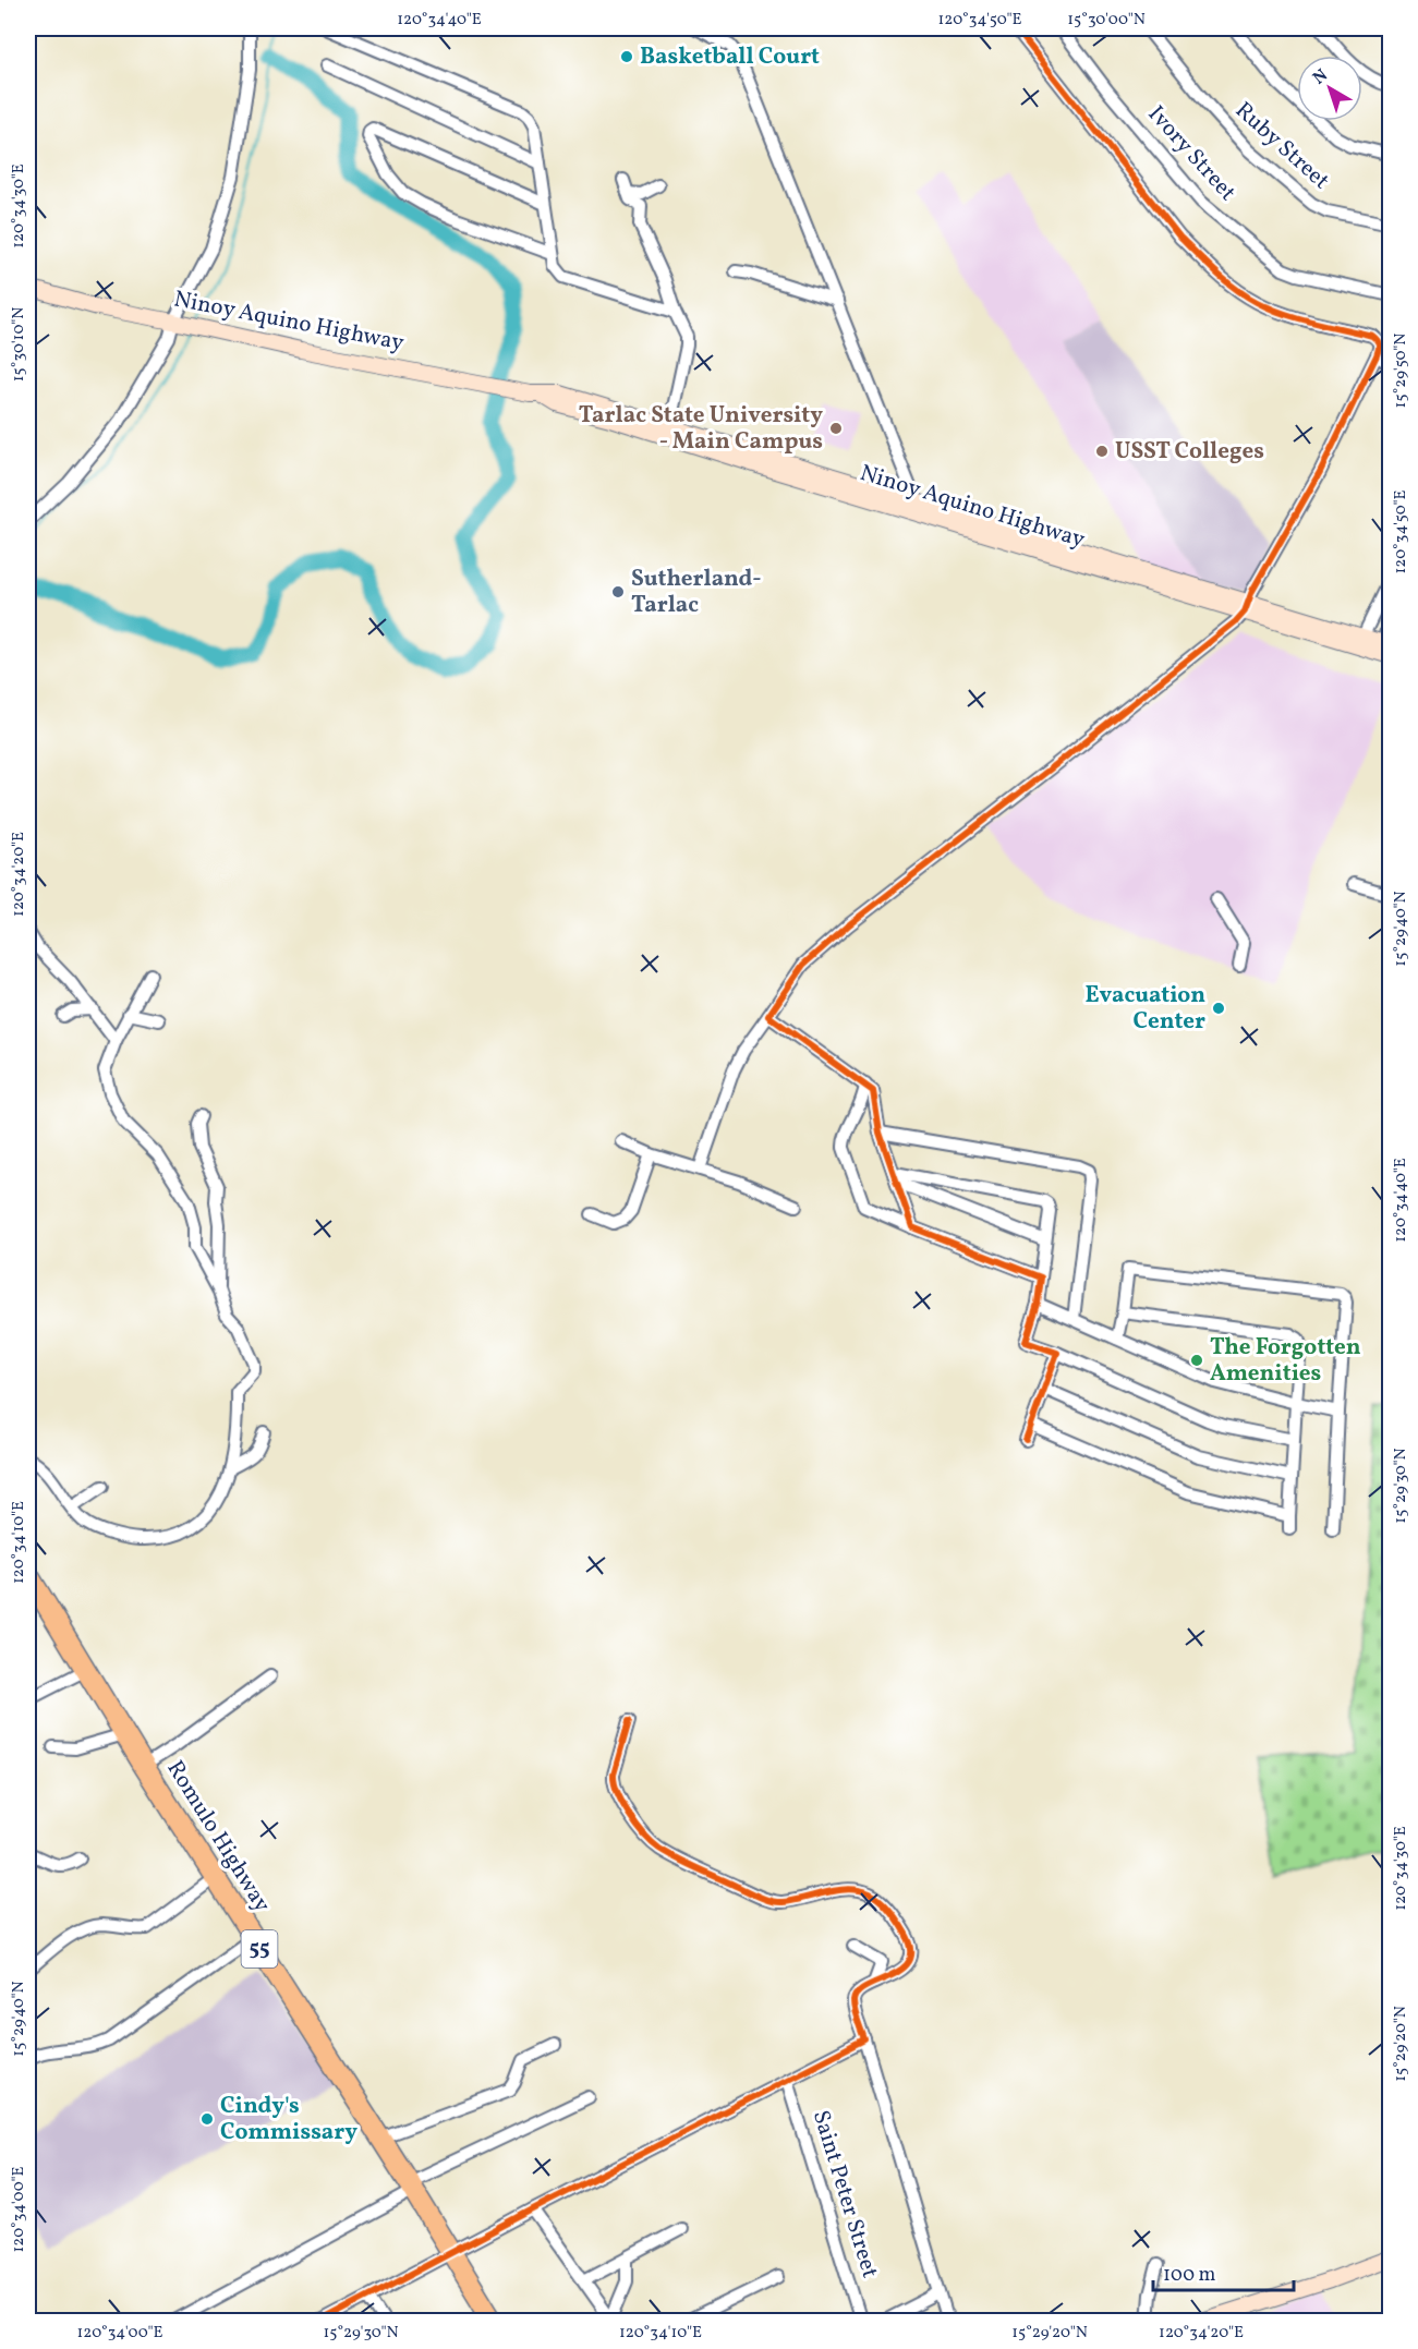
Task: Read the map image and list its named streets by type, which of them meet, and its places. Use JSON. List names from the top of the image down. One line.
{"streets":{"highway":["Romulo Highway","55"],"main road":["Ninoy Aquino Highway"],"street":["Ruby Street","Ivory Street","Saint Peter Street"]},"places":["Basketball Court","Tarlac State University - Main Campus","USST Colleges","Sutherland- Tarlac","Evacuation Center","The Forgotten Amenities","Cindy's Commissary"],"scale_bar":"100 m","north":"top left","coordinates":["120°34'40\"E","120°34'50\"E","15°30'00\"N","120°34'30\"E","15°30'10\"N","15°29'50\"N","120°34'20\"E","15°29'40\"N","15°29'30\"N","120°34'10\"E","15°29'20\"N","120°34'00\"E"]}
